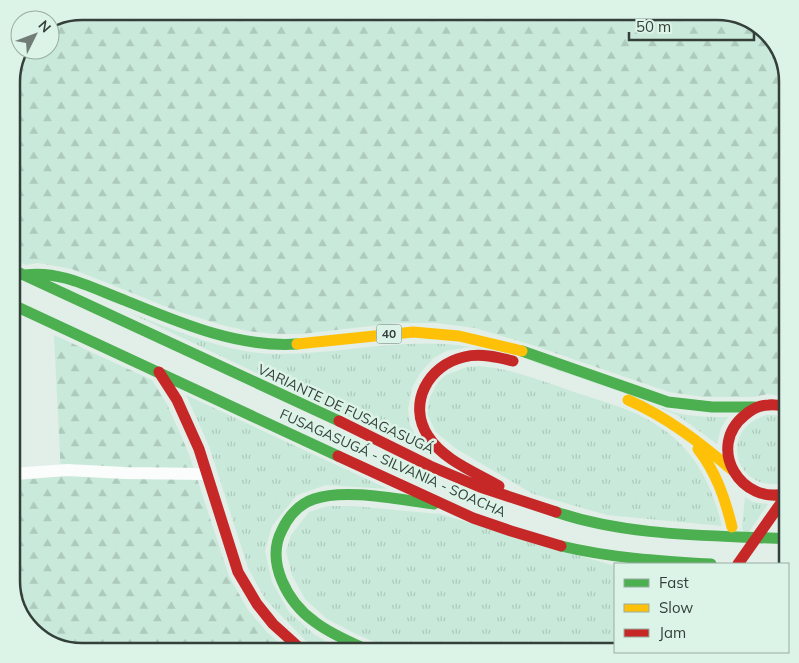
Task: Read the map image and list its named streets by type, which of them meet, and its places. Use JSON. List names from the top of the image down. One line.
{"streets":{"main road":["40","VARIANTE DE FUSAGASUGÁ","FUSAGASUGÁ - SILVANIA - SOACHA"]},"crossings":[["40","VARIANTE DE FUSAGASUGÁ"]],"legend":["Fast","Slow","Jam"],"scale_bar":"50 m","north":"top right"}
